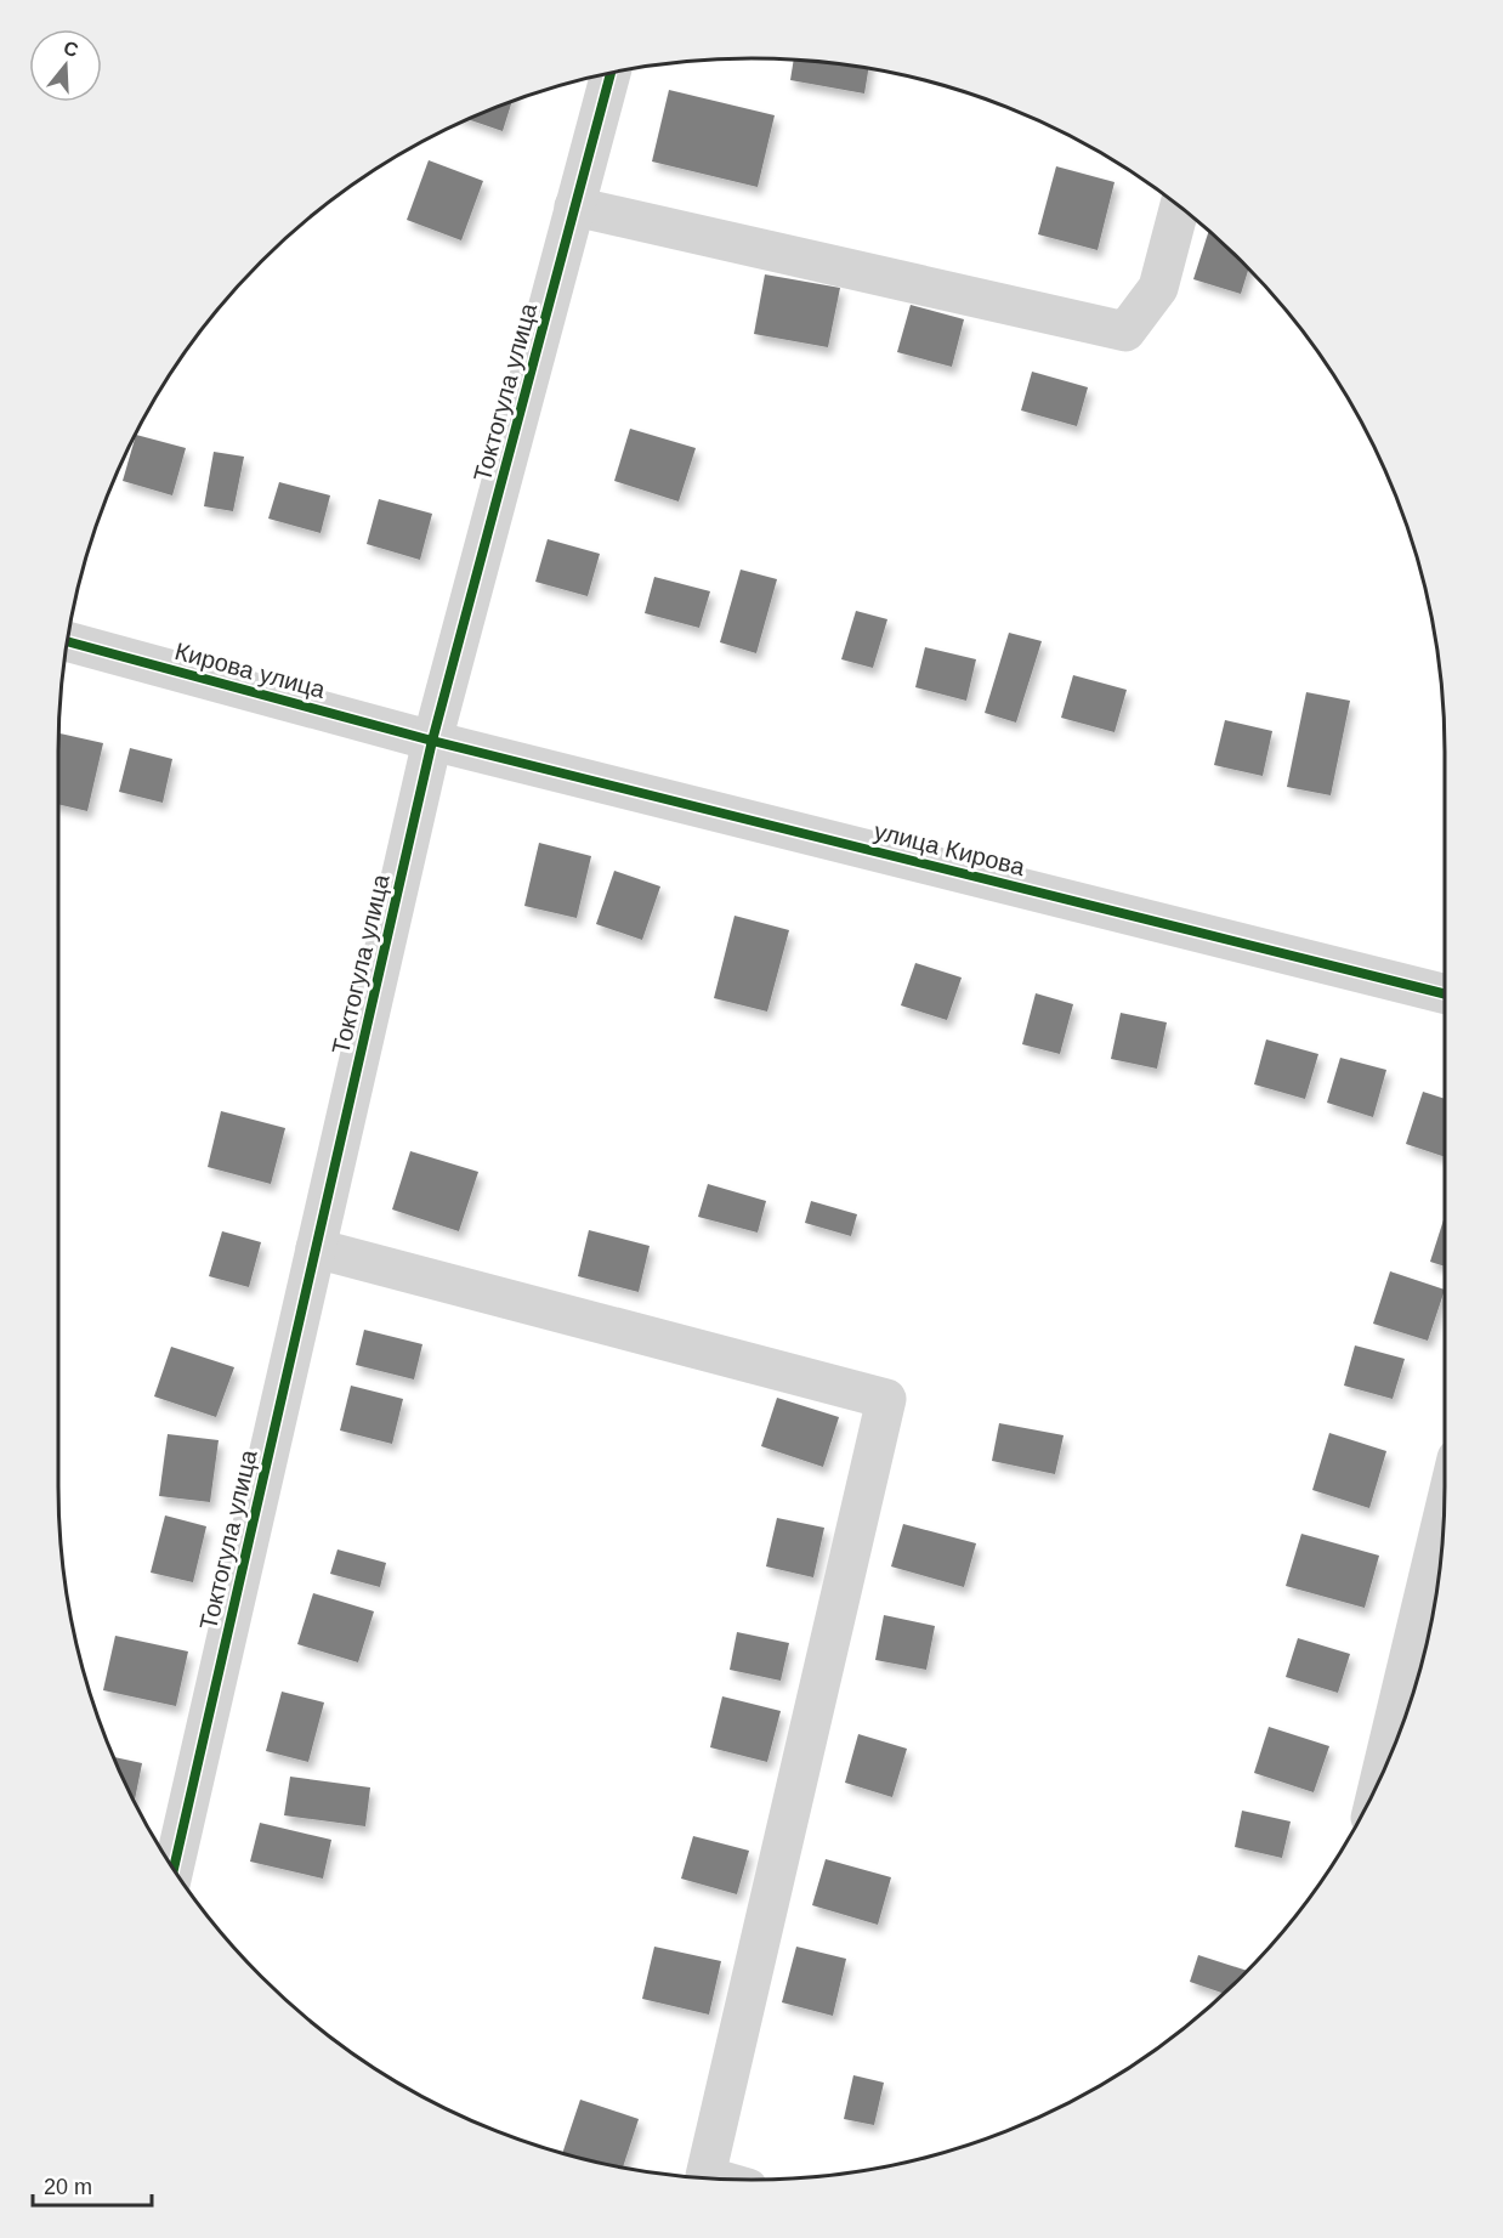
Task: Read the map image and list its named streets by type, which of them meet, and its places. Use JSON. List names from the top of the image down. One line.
{"streets":{"street":["Токтогула улица","Кирова улица","улица Кирова"]},"crossings":[["Токтогула улица","Кирова улица"],["Токтогула улица","улица Кирова"],["Кирова улица","улица Кирова"]],"scale_bar":"20 m","north":"top"}
